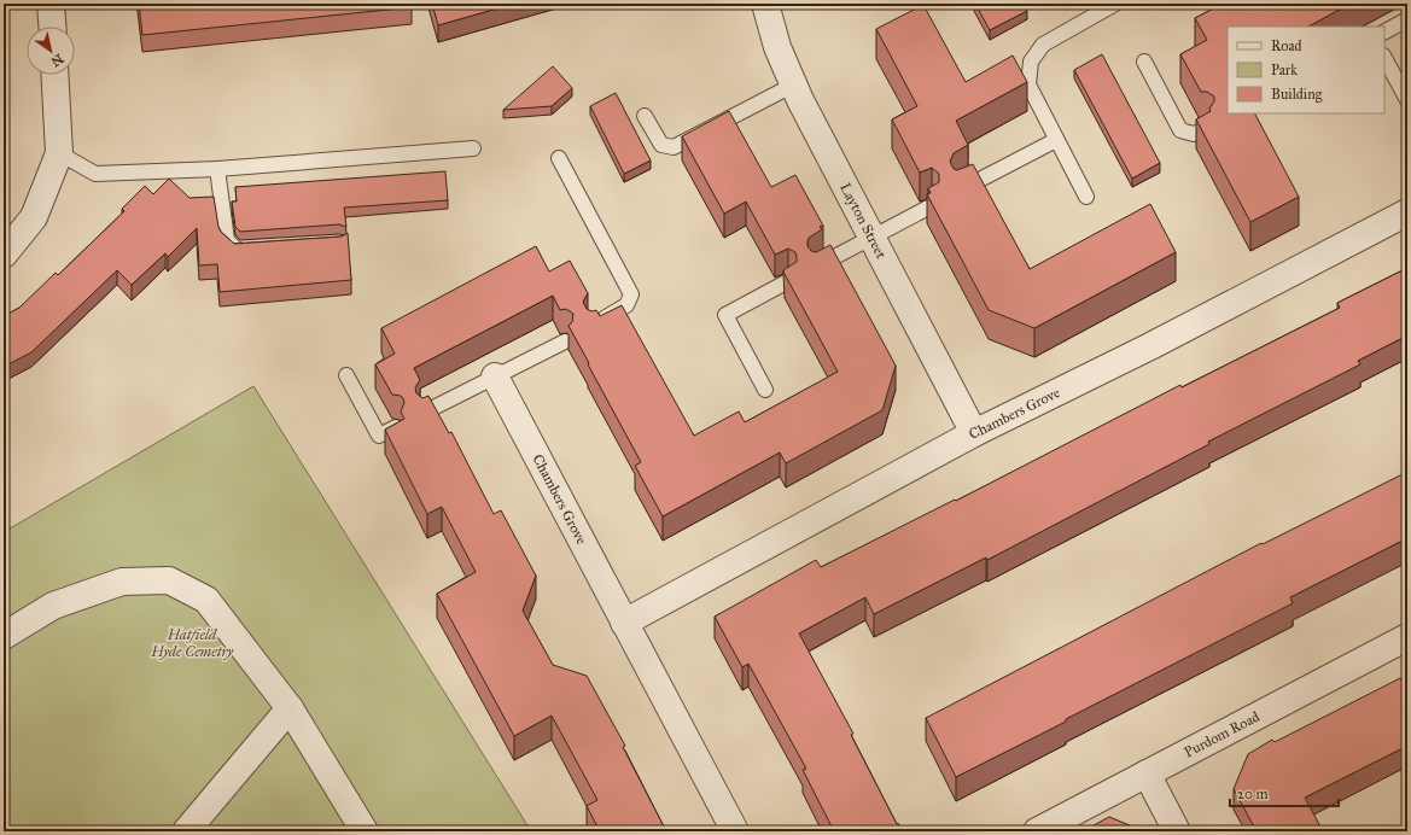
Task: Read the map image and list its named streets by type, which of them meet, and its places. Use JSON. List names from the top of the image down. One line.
{"streets":{"street":["Layton Street","Chambers Grove","Purdom Road"]},"crossings":[["Layton Street","Chambers Grove"]],"parks":["Hatfield Hyde Cemetry"],"legend":["Road","Park","Building"],"scale_bar":"20 m","north":"bottom right"}
